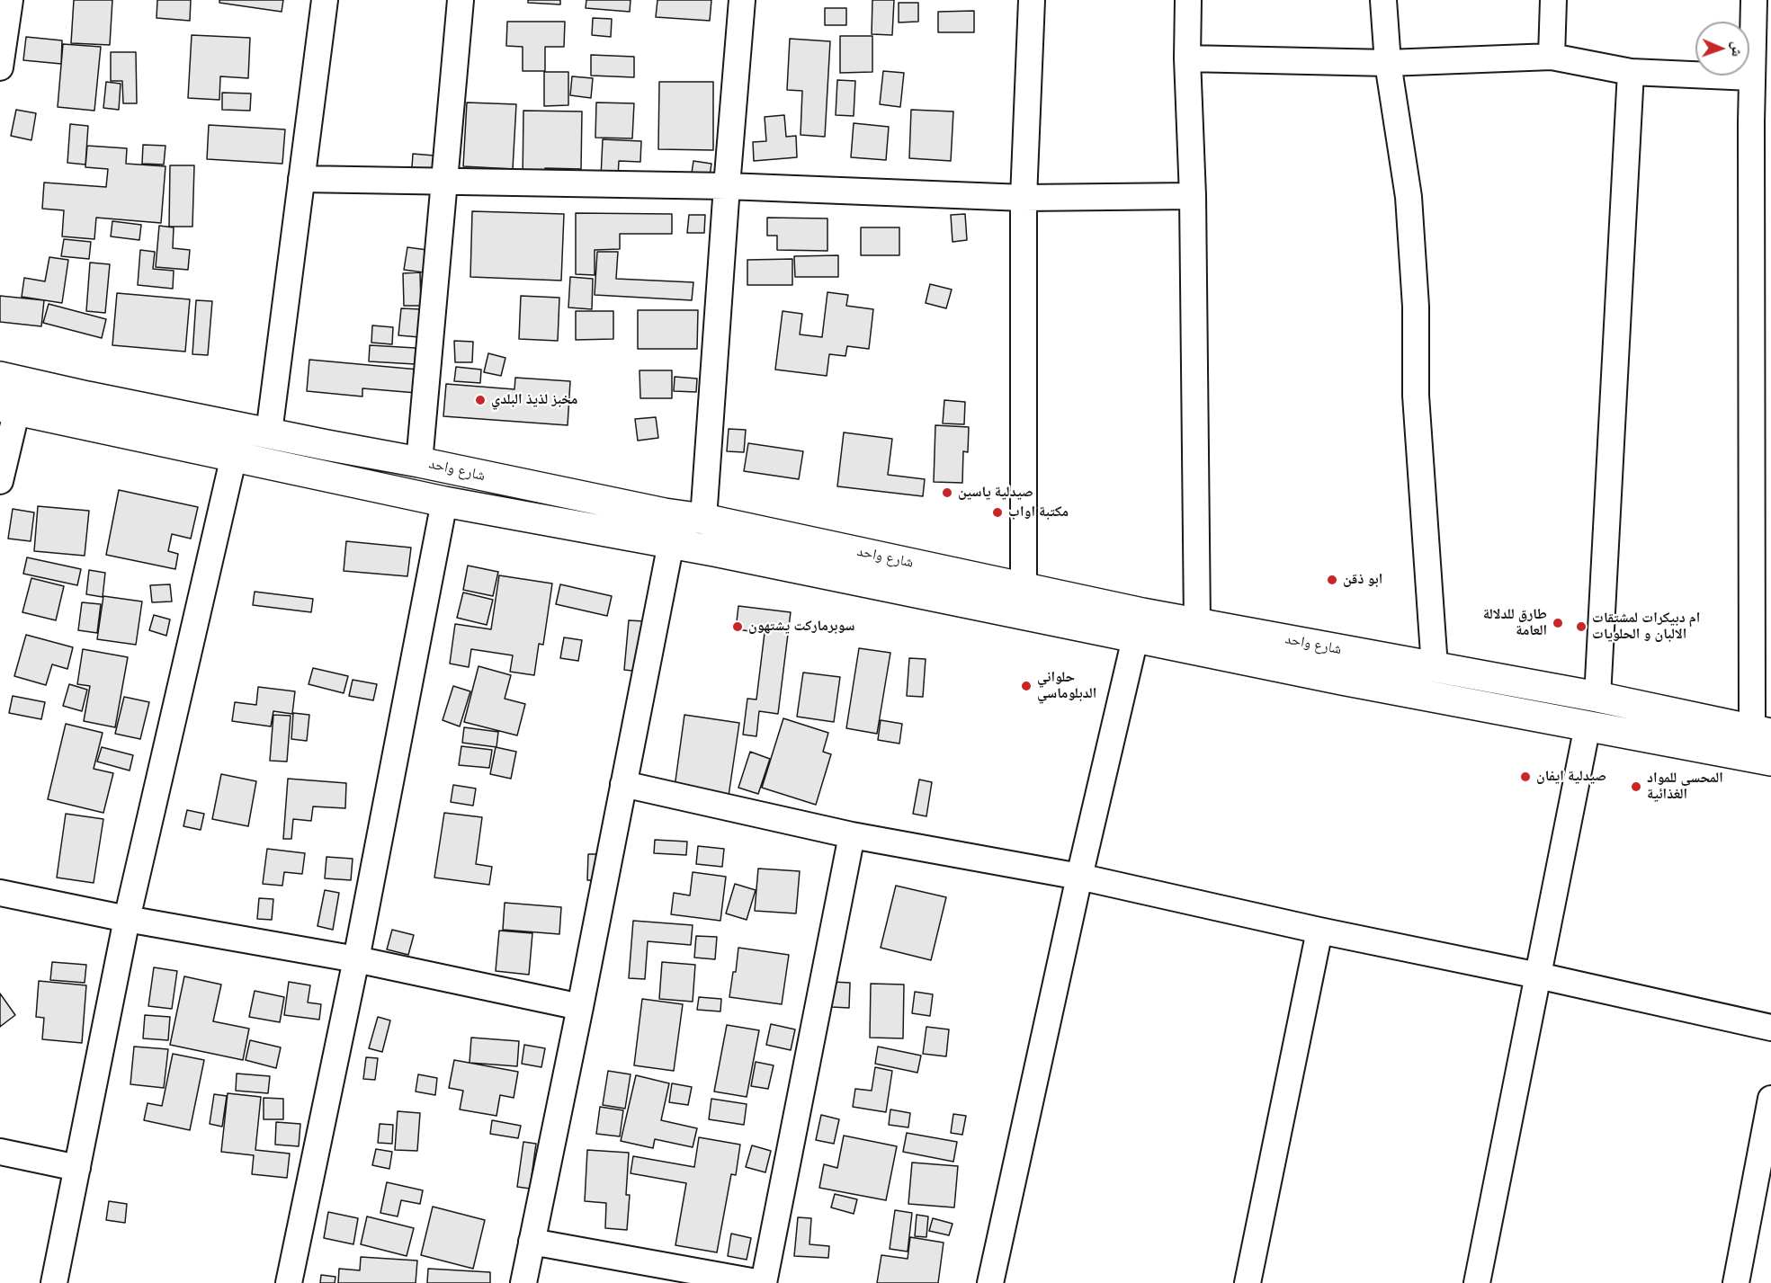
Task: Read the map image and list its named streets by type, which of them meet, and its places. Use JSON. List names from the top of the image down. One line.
{"streets":{"street":["شارع واحد"]},"places":["مخبز لذيذ البلدي","صيدلية ياسين","مكتبة اواب","ابو ذقن","طارق للدلالة العامة","سوبرماركت يشتهون","ام دبيكرات لمشتقات الالبان و الحلويات","حلواني الدبلوماسي","صيدلية ايفان","المحسي للمواد الغذائية"],"north":"right"}
